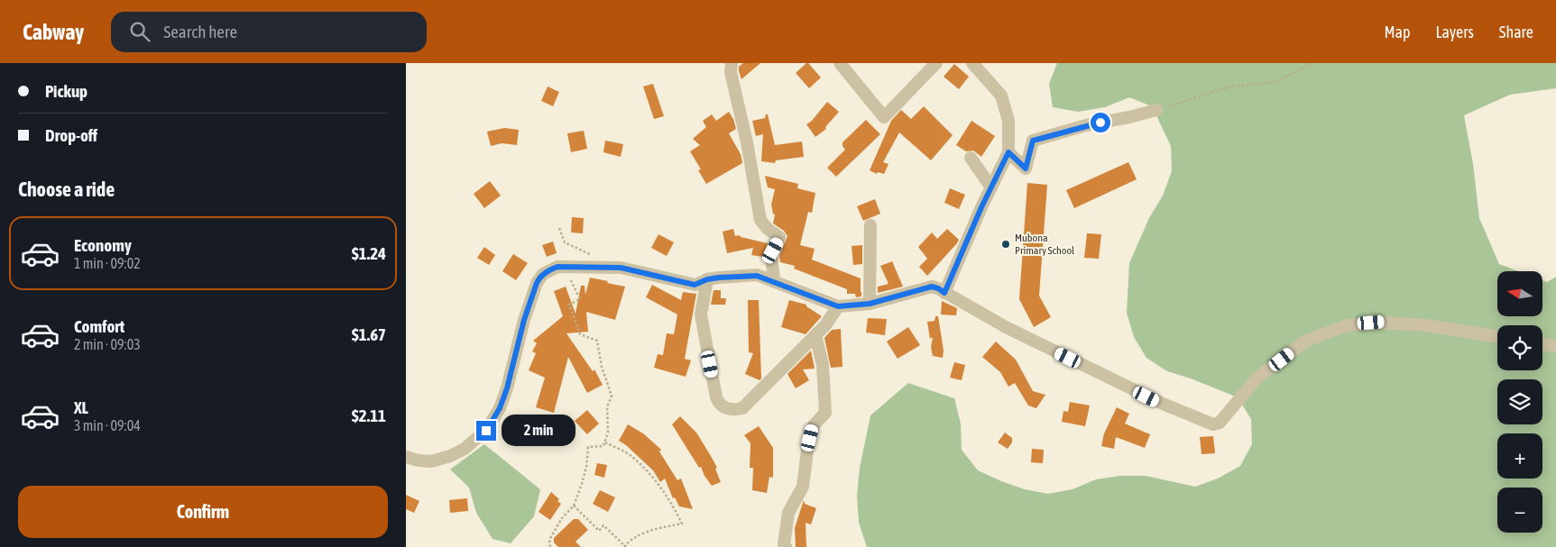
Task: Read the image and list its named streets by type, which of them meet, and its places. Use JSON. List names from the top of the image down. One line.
{"places":["Mubona Primary School"],"north":"left","page":{"header":"Cabway","search":"Search here","nav":["Map","Layers","Share"],"banner":["Pickup","Drop-off"],"heading":"Choose a ride","list":[{"name":"Economy","note":"1 min · 09:02","value":"$1.24"},{"name":"Comfort","note":"2 min · 09:03","value":"$1.67"},{"name":"XL","note":"3 min · 09:04","value":"$2.11"}],"map_buttons":["+","−"],"bubble":"2 min","buttons":"Confirm"}}
